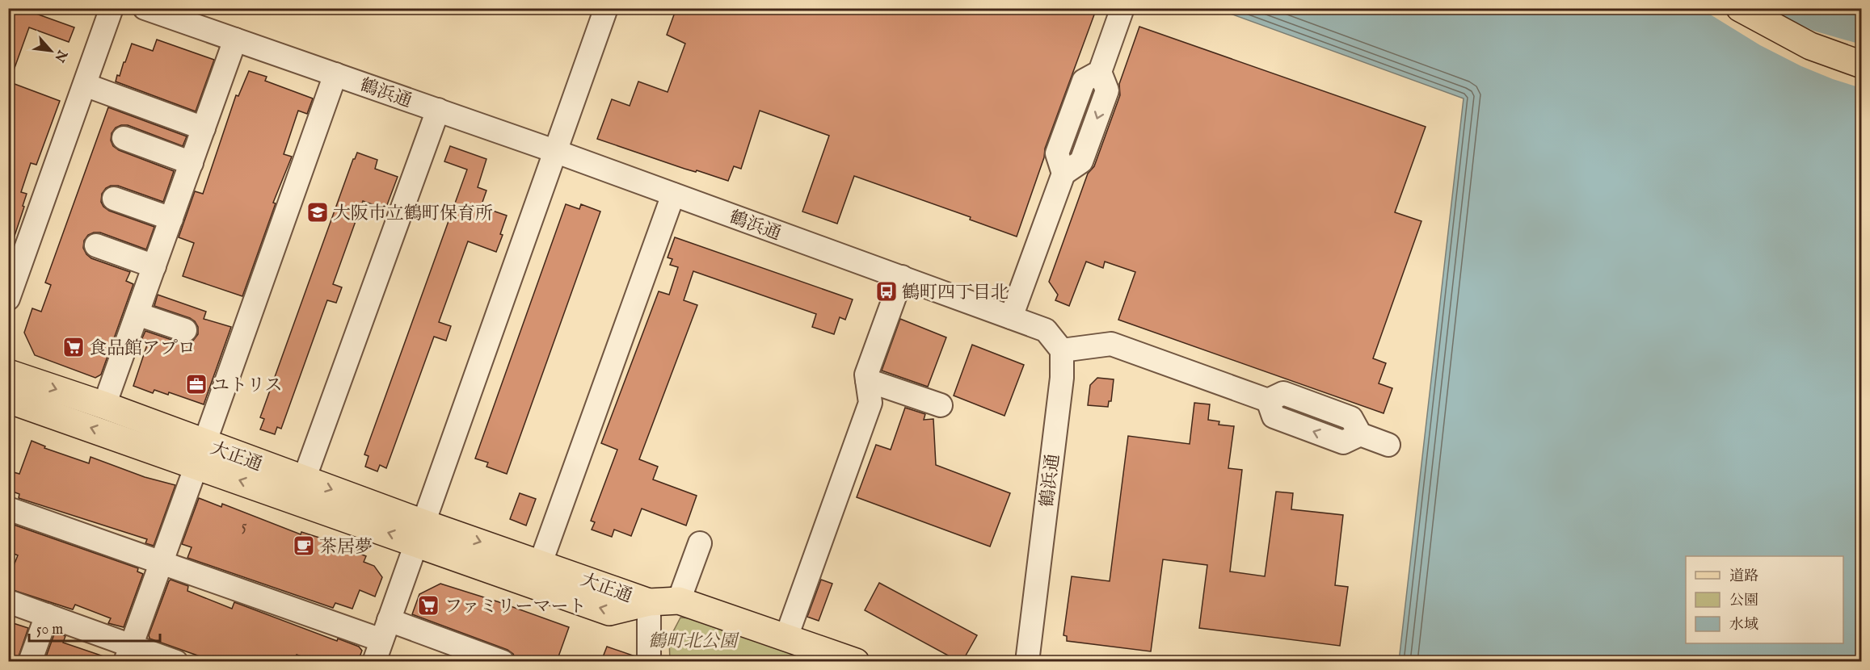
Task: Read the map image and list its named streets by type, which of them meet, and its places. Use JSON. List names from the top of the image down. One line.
{"streets":{"main road":["大正通"],"street":["鶴浜通"]},"parks":["鶴町北公園"],"places":{"school or university":["大阪市立鶴町保育所"],"bus stop":["鶴町四丁目北"],"supermarket":["食品館アプロ","ファミリーマート"],"office":["ユトリス"],"cafe":["茶居夢"]},"house_numbers":["5"],"legend":["道路","公園","水域"],"scale_bar":"50 m","north":"bottom right"}
